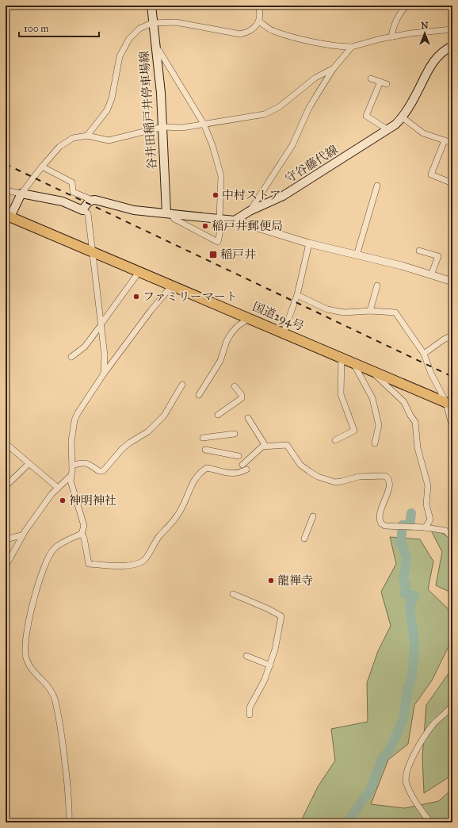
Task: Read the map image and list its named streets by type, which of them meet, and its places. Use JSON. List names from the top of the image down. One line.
{"streets":{"highway":["国道294号"],"main road":["谷井田稲戸井停車場線","守谷藤代線"]},"places":{"other":["中村ストア","稲戸井郵便局","ファミリーマート","神明神社","龍禅寺"],"transit":["稲戸井"]},"scale_bar":"100 m","north":"top"}
